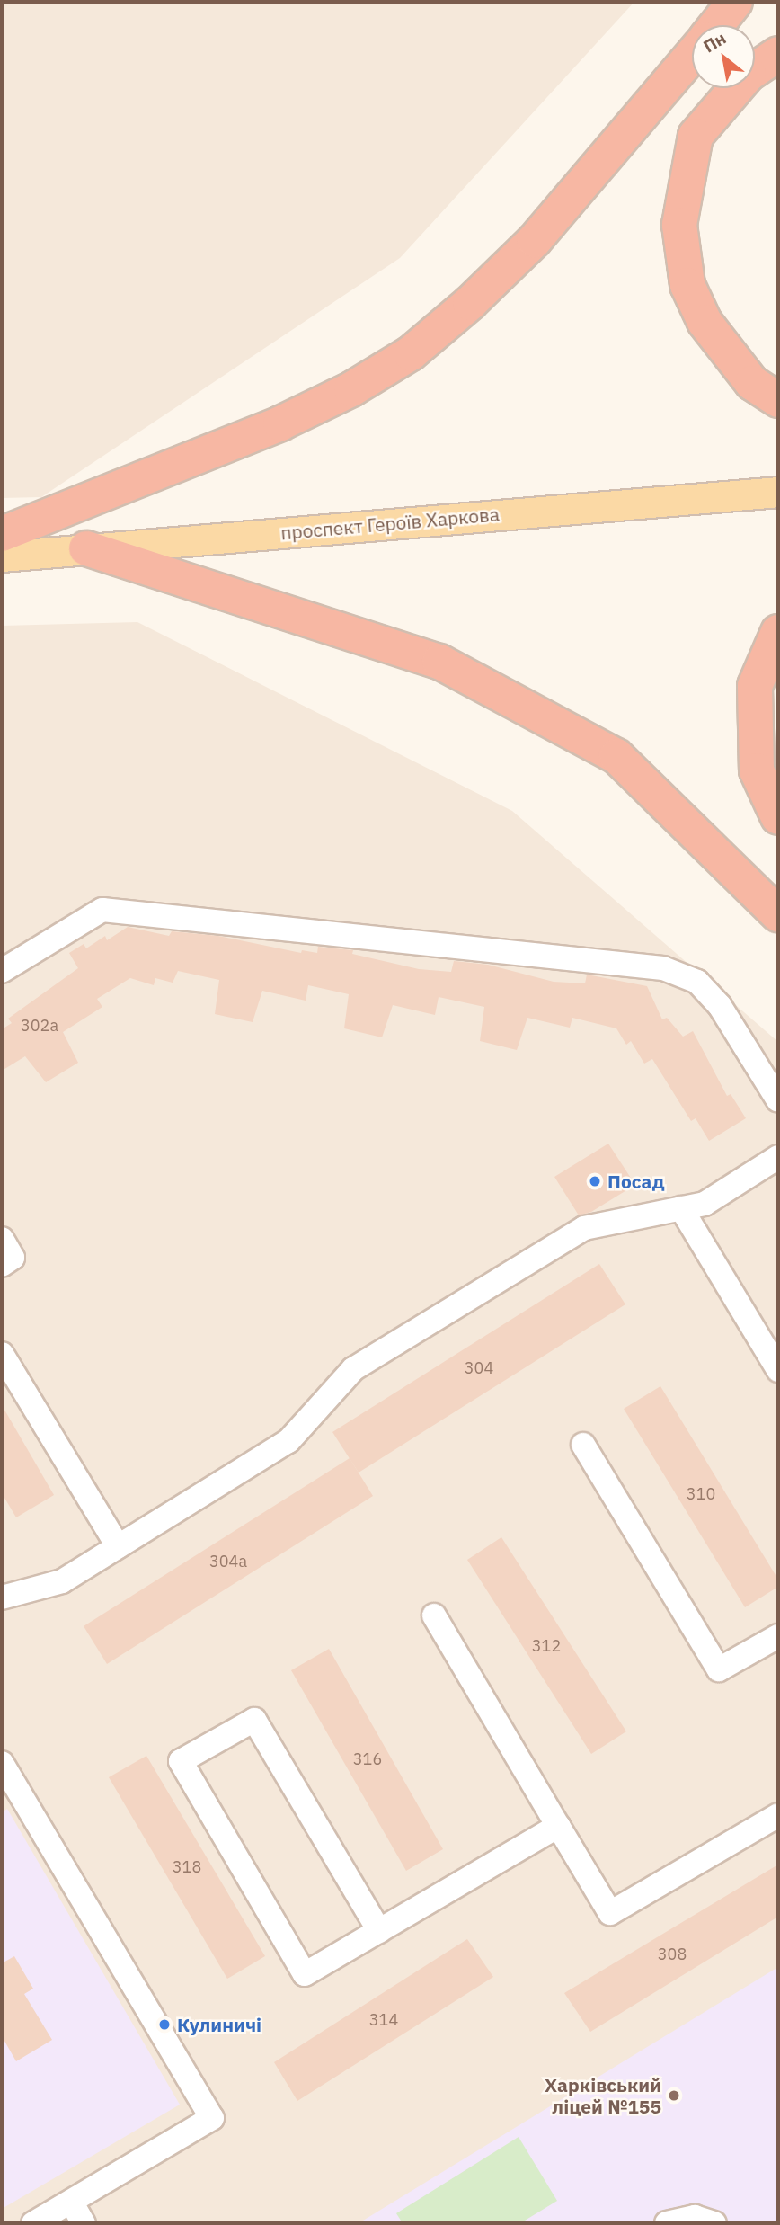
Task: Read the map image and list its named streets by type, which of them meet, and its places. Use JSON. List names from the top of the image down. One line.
{"streets":{"main road":["проспект Героїв Харкова"]},"places":["Посад","Кулиничі","Харківський ліцей №155"],"house_numbers":["302а","304","310","304а","312","316","318","308","314"],"north":"top left"}
